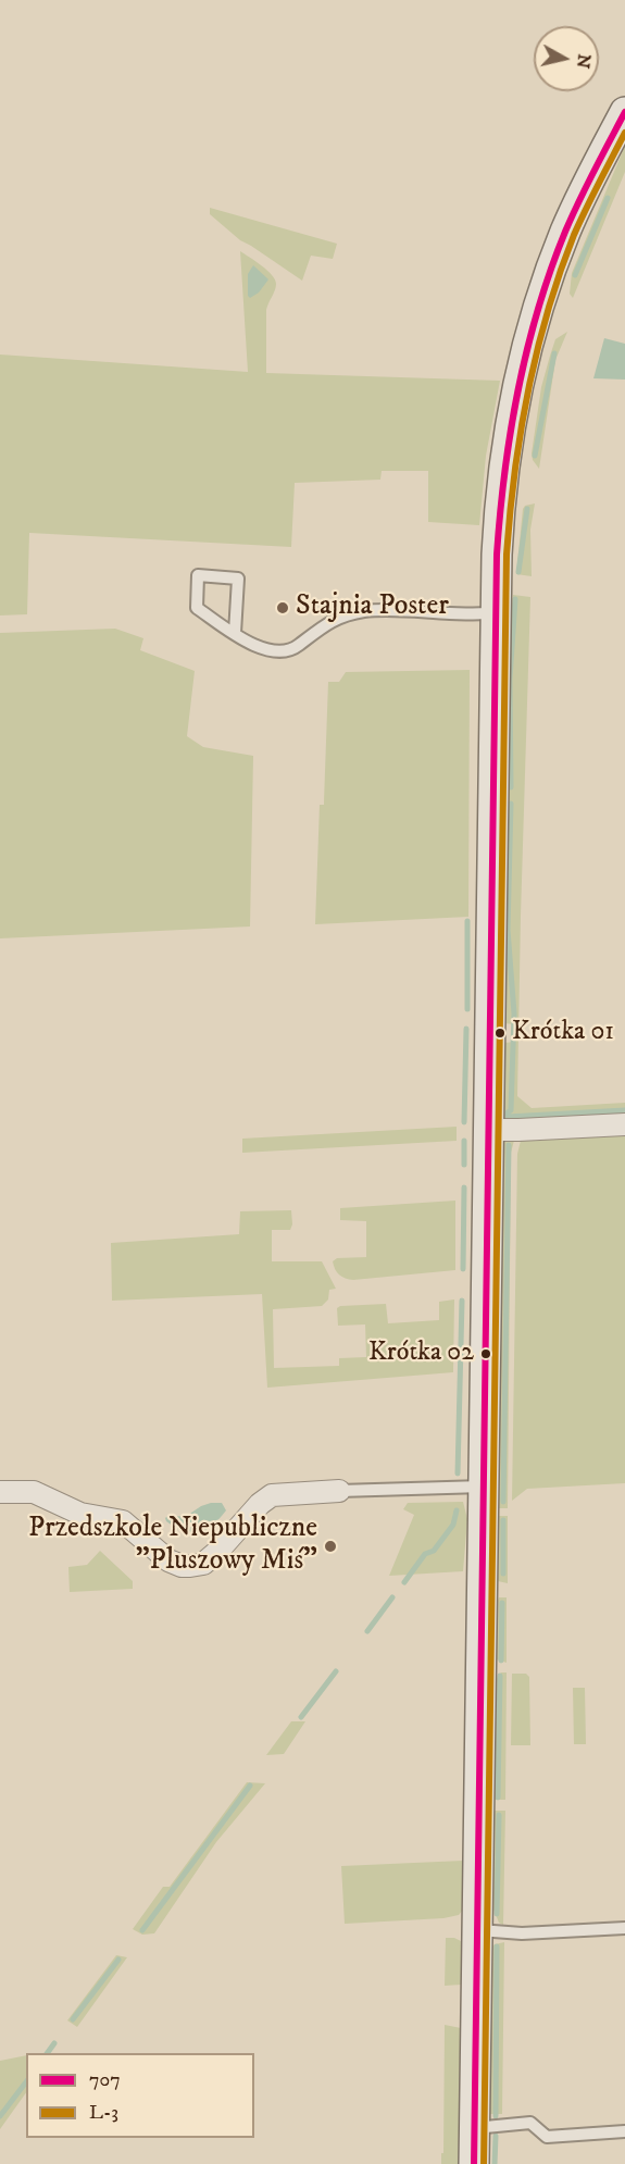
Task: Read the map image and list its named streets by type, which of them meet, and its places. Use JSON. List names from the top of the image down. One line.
{"places":["Stajnia Poster","Krótka 01","Krótka 02","Przedszkole Niepubliczne \"Pluszowy Miś\""],"lines":["transit line 707","transit line L-3"],"legend":["707","L-3"],"north":"right"}
